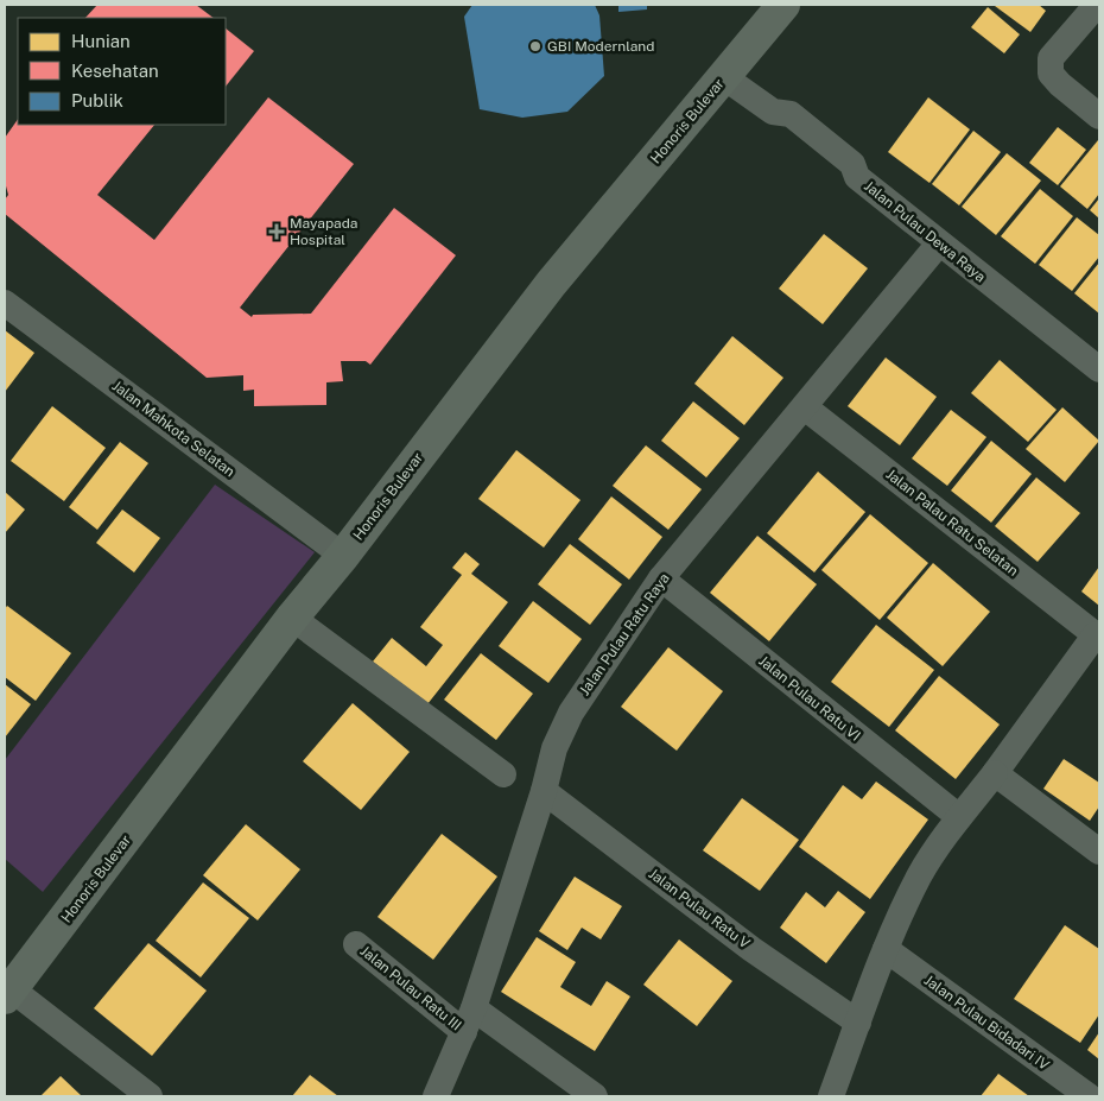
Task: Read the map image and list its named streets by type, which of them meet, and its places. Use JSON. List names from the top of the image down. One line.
{"streets":{"street":["Honoris Bulevar","Jalan Pulau Dewa Raya","Jalan Mahkota Selatan","Jalan Palau Ratu Selatan","Jalan Pulau Ratu Raya","Jalan Pulau Ratu VI","Jalan Pulau Ratu V","Jalan Pulau Ratu III","Jalan Pulau Bidadari IV"]},"crossings":[["Honoris Bulevar","Jalan Pulau Dewa Raya"],["Honoris Bulevar","Jalan Mahkota Selatan"],["Jalan Pulau Dewa Raya","Jalan Pulau Ratu Raya"],["Jalan Palau Ratu Selatan","Jalan Pulau Ratu Raya"],["Jalan Pulau Ratu Raya","Jalan Pulau Ratu VI"],["Jalan Pulau Ratu Raya","Jalan Pulau Ratu V"],["Jalan Pulau Ratu Raya","Jalan Pulau Ratu III"]],"places":{"other":["GBI Modernland"],"health":["Mayapada Hospital"]},"legend":["Hunian","Kesehatan","Publik"]}
